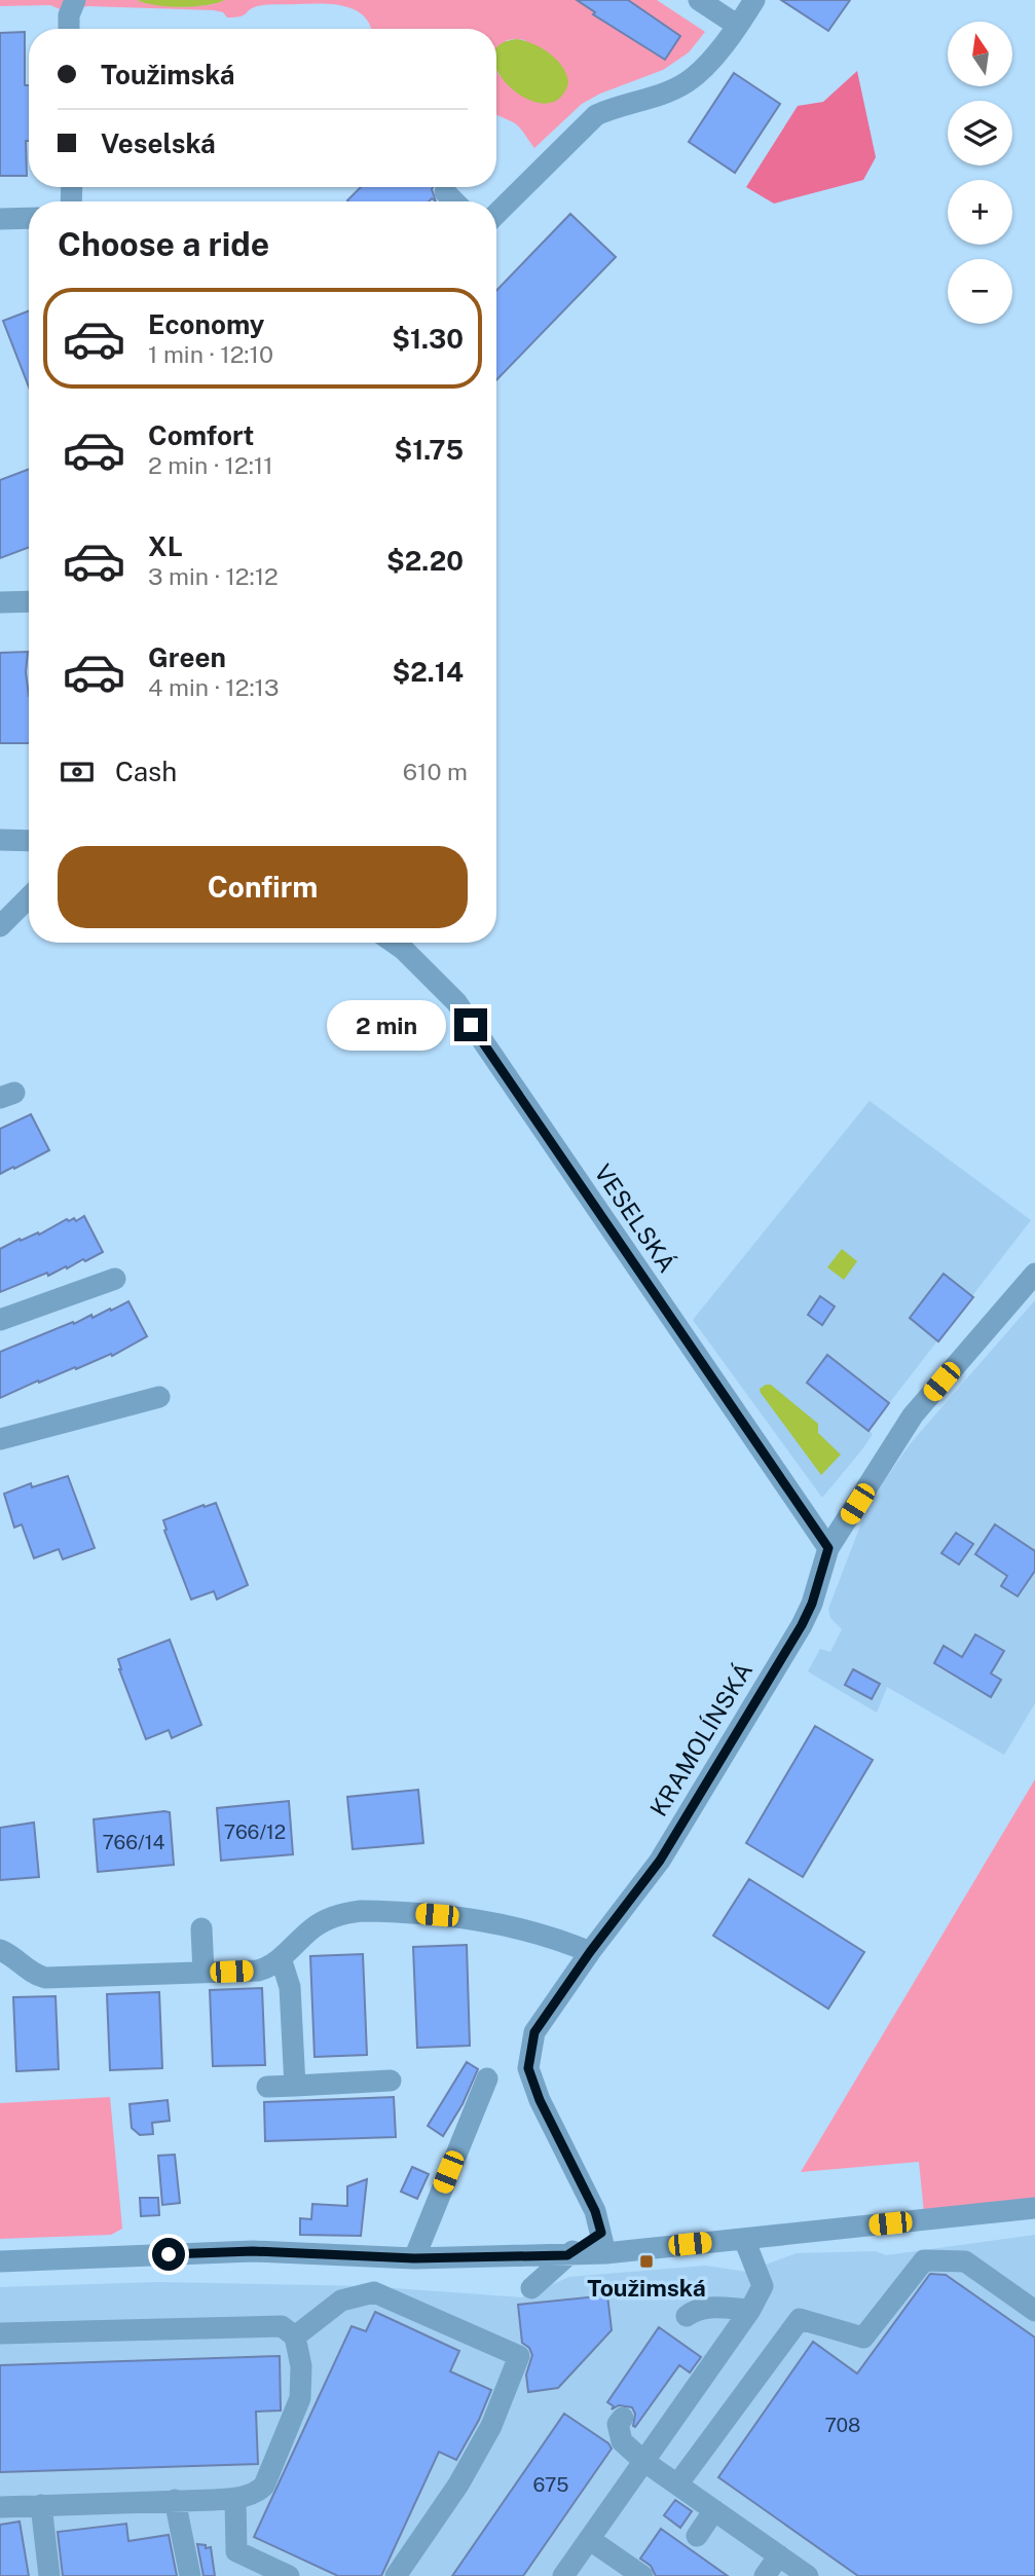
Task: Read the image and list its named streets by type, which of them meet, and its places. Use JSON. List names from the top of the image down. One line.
{"streets":{"street":["VESELSKÁ","KRAMOLÍNSKÁ"]},"crossings":[["VESELSKÁ","KRAMOLÍNSKÁ"]],"places":{"transit":["Toužimská"]},"house_numbers":["766/12","766/14","708","675"],"north":"top","page":{"map_buttons":["+","−"],"banner":["Toužimská","Veselská"],"heading":"Choose a ride","list":[{"name":"Economy","note":"1 min · 12:10","value":"$1.30"},{"name":"Comfort","note":"2 min · 12:11","value":"$1.75"},{"name":"XL","note":"3 min · 12:12","value":"$2.20"},{"name":"Green","note":"4 min · 12:13","value":"$2.14"}],"pay":["Cash","610 m"],"buttons":"Confirm","bubble":"2 min"}}
